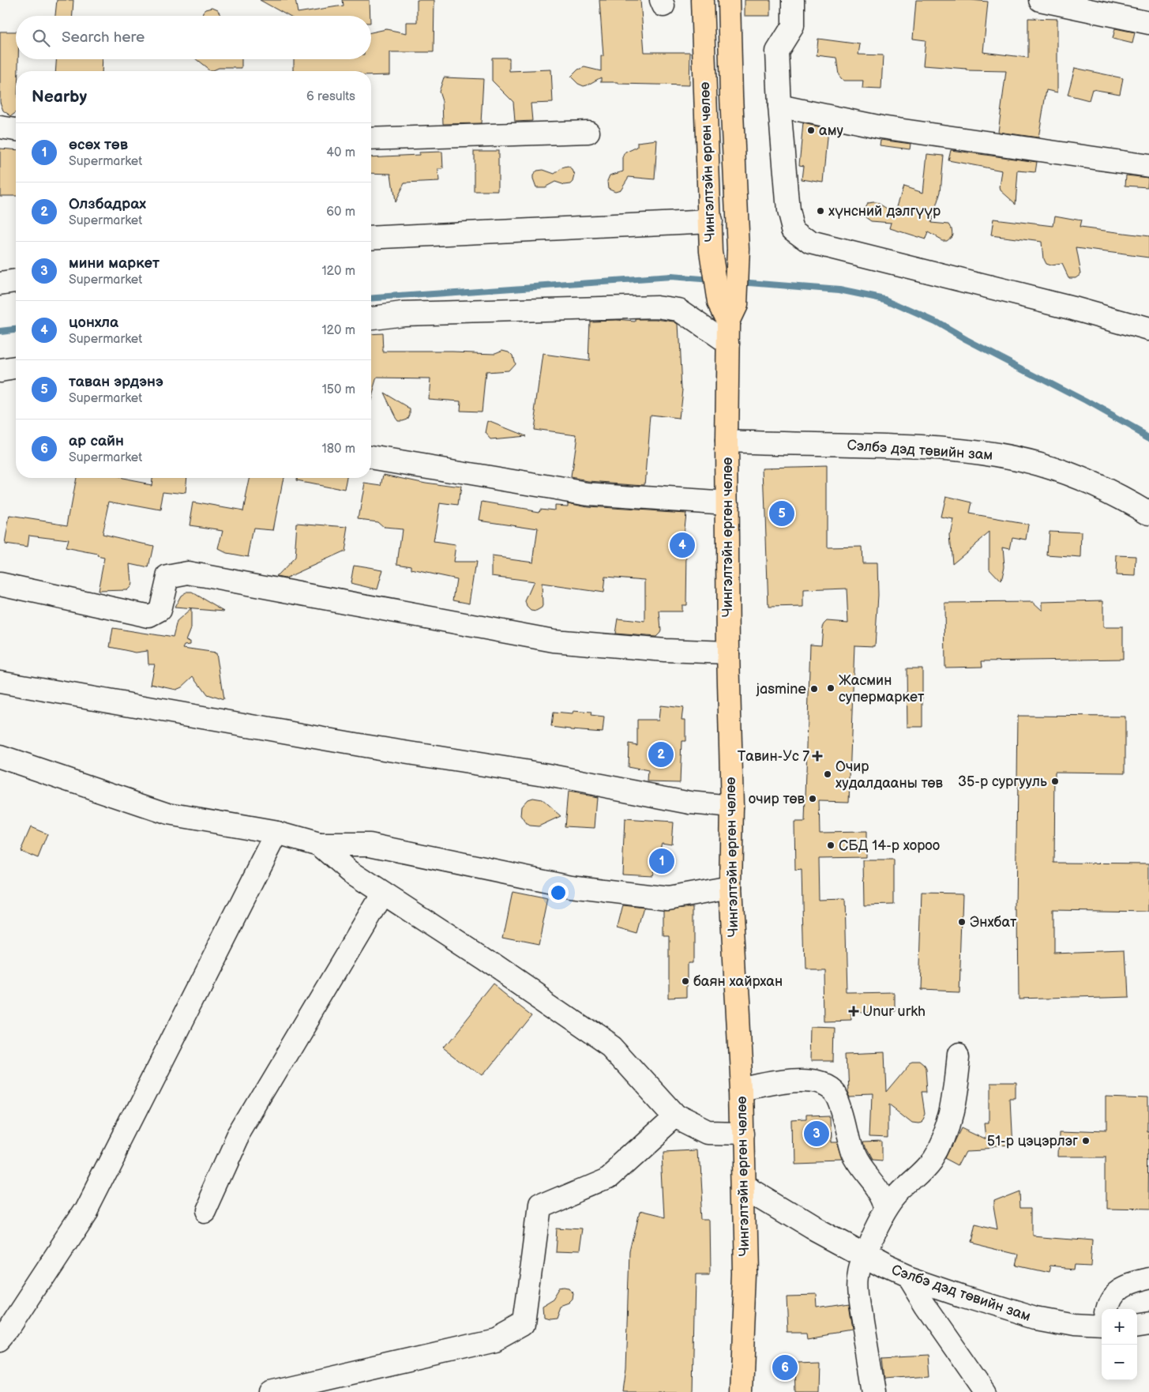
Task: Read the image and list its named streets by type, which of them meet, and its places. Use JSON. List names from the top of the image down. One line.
{"streets":{"main road":["Чингэлтэйн өргөн чөлөө"],"street":["Сэлбэ дэд төвийн зам"]},"crossings":[["Чингэлтэйн өргөн чөлөө","Сэлбэ дэд төвийн зам"]],"places":{"other":["аму","хүнсний дэлгүүр","Жасмин супермаркет","jasmine","Очир худалдааны төв","35-р сургууль","очир төв","СБД 14-р хороо","Энхбат","баян хайрхан","51-р цэцэрлэг"],"health":["Тавин-Ус 7","Unur urkh"]},"page":{"search":"Search here","heading":["Nearby","6 results"],"list":[{"mark":"1","name":"өсөх төв","note":"Supermarket","value":"40 m"},{"mark":"2","name":"Олзбадрах","note":"Supermarket","value":"60 m"},{"mark":"3","name":"мини маркет","note":"Supermarket","value":"120 m"},{"mark":"4","name":"цонхла","note":"Supermarket","value":"120 m"},{"mark":"5","name":"таван эрдэнэ","note":"Supermarket","value":"150 m"},{"mark":"6","name":"ар сайн","note":"Supermarket","value":"180 m"}],"pins":["5","4","2","1","3","6"],"map_buttons":["+","−"]}}
